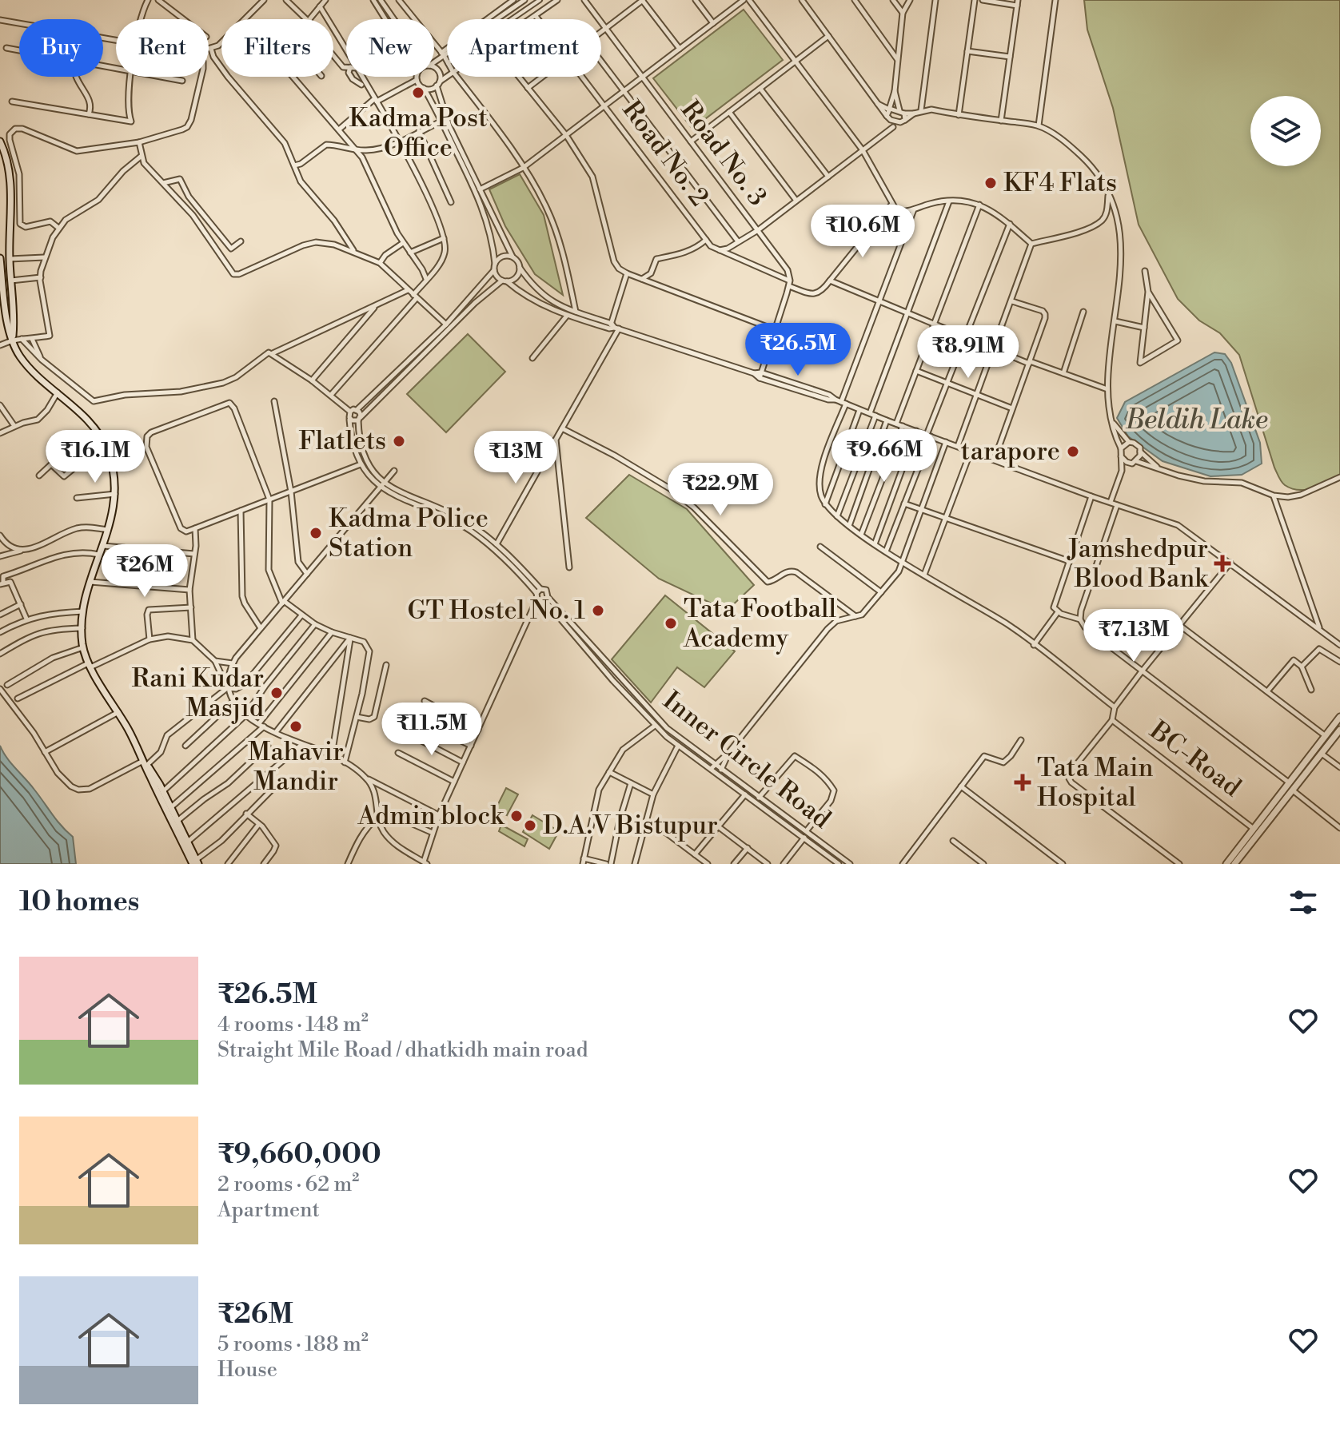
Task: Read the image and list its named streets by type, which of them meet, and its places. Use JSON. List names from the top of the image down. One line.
{"streets":{"street":["Road No. 2","Road No. 3","BC-Road","Inner Circle Road"]},"crossings":[["Road No. 2","Road No. 3"]],"water":["Beldih Lake"],"places":{"other":["Kadma Post Office","KF4 Flats","Flatlets","tarapore","Kadma Police Station","GT Hostel No. 1","Tata Football Academy","Rani Kudar Masjid","Mahavir Mandir","Admin block","D.A.V Bistupur"],"health":["Jamshedpur Blood Bank","Tata Main Hospital"]},"page":{"chip":["Buy","Rent","Filters","New","Apartment"],"price":["₹10.6M","₹26.5M","₹8.91M","₹9.66M","₹16.1M","₹13M","₹22.9M","₹26M","₹7.13M","₹11.5M"],"heading":"10 homes","list":[{"name":"₹26.5M","note":"4 rooms · 148 m² · Straight Mile Road / dhatkidh main road"},{"name":"₹9,660,000","note":"2 rooms · 62 m² · Apartment"},{"name":"₹26M","note":"5 rooms · 188 m² · House"}]}}
